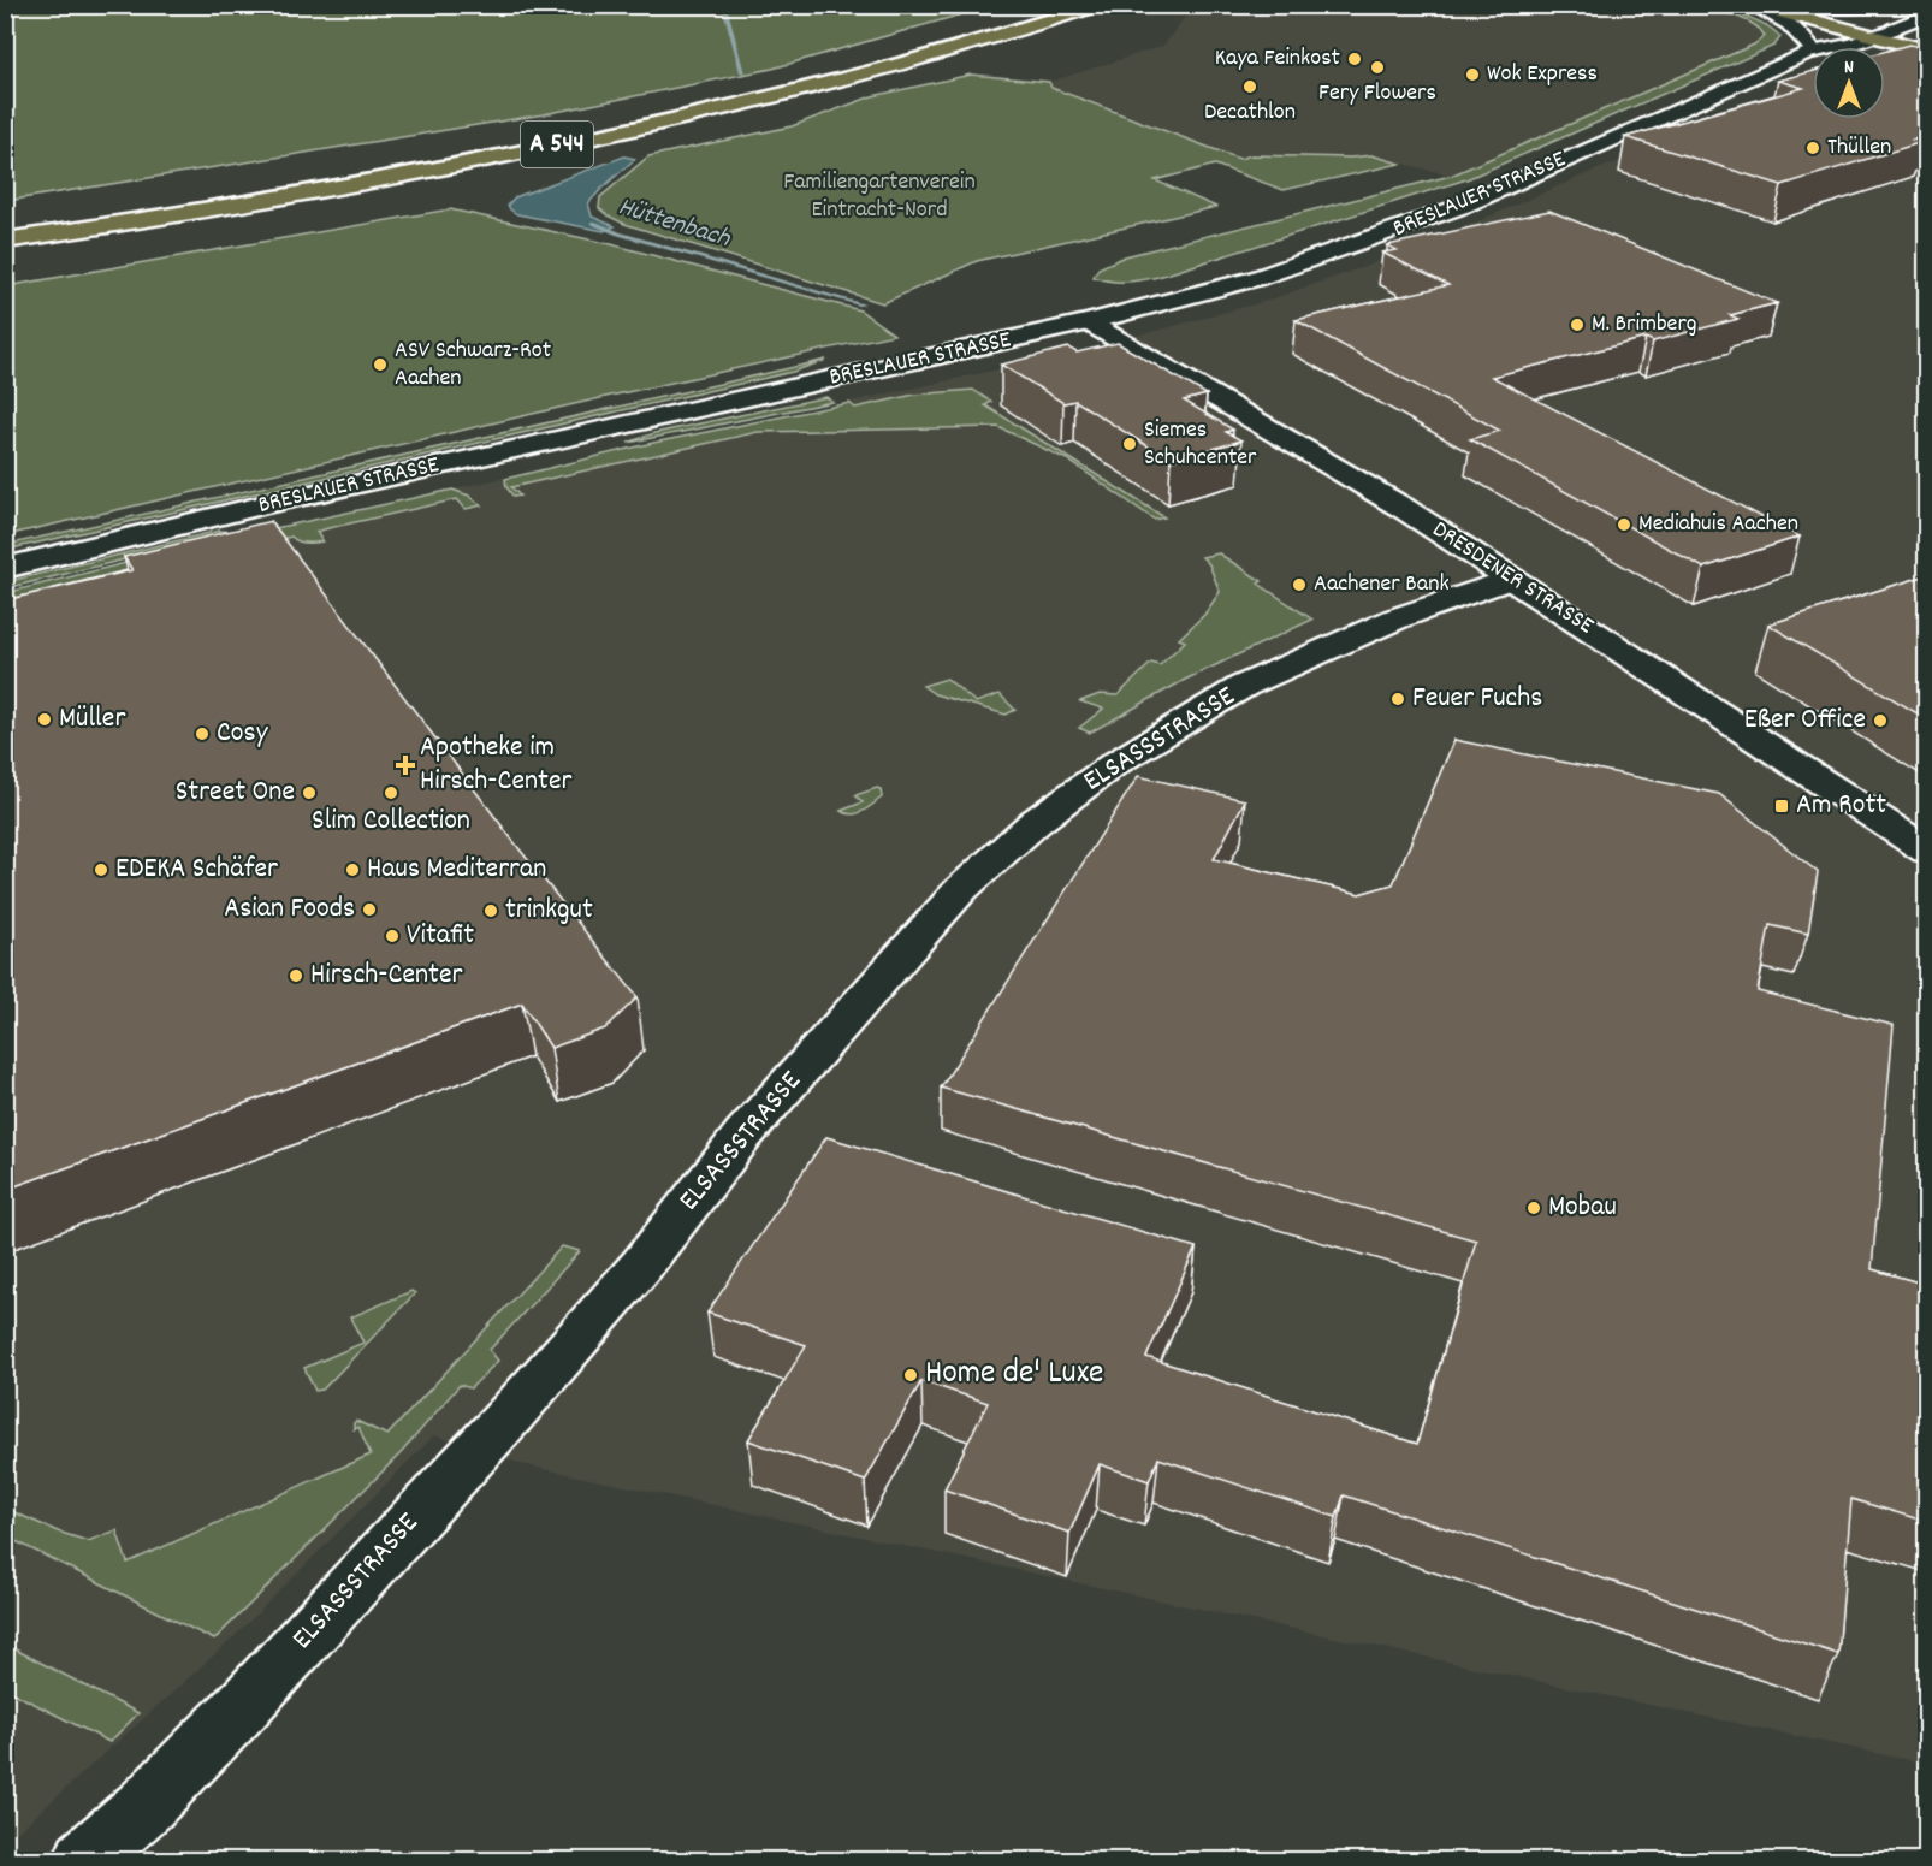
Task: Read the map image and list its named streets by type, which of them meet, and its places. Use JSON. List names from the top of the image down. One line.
{"streets":{"main road":["A 544","BRESLAUER STRASSE","DRESDENER STRASSE","ELSASSSTRASSE"]},"crossings":[["BRESLAUER STRASSE","DRESDENER STRASSE"],["DRESDENER STRASSE","ELSASSSTRASSE"]],"water":["Hüttenbach"],"parks":["Familiengartenverein Eintracht-Nord"],"places":{"other":["Kaya Feinkost","Fery Flowers","Wok Express","Decathlon","Thüllen","M. Brimberg","ASV Schwarz-Rot Aachen","Siemes Schuhcenter","Mediahuis Aachen","Aachener Bank","Feuer Fuchs","Müller","Eßer Office","Cosy","Street One","Slim Collection","EDEKA Schäfer","Haus Mediterran","Asian Foods","trinkgut","Vitafit","Hirsch-Center","Mobau","Home de' Luxe"],"health":["Apotheke im Hirsch-Center"],"transit":["Am Rott"]},"north":"top"}
